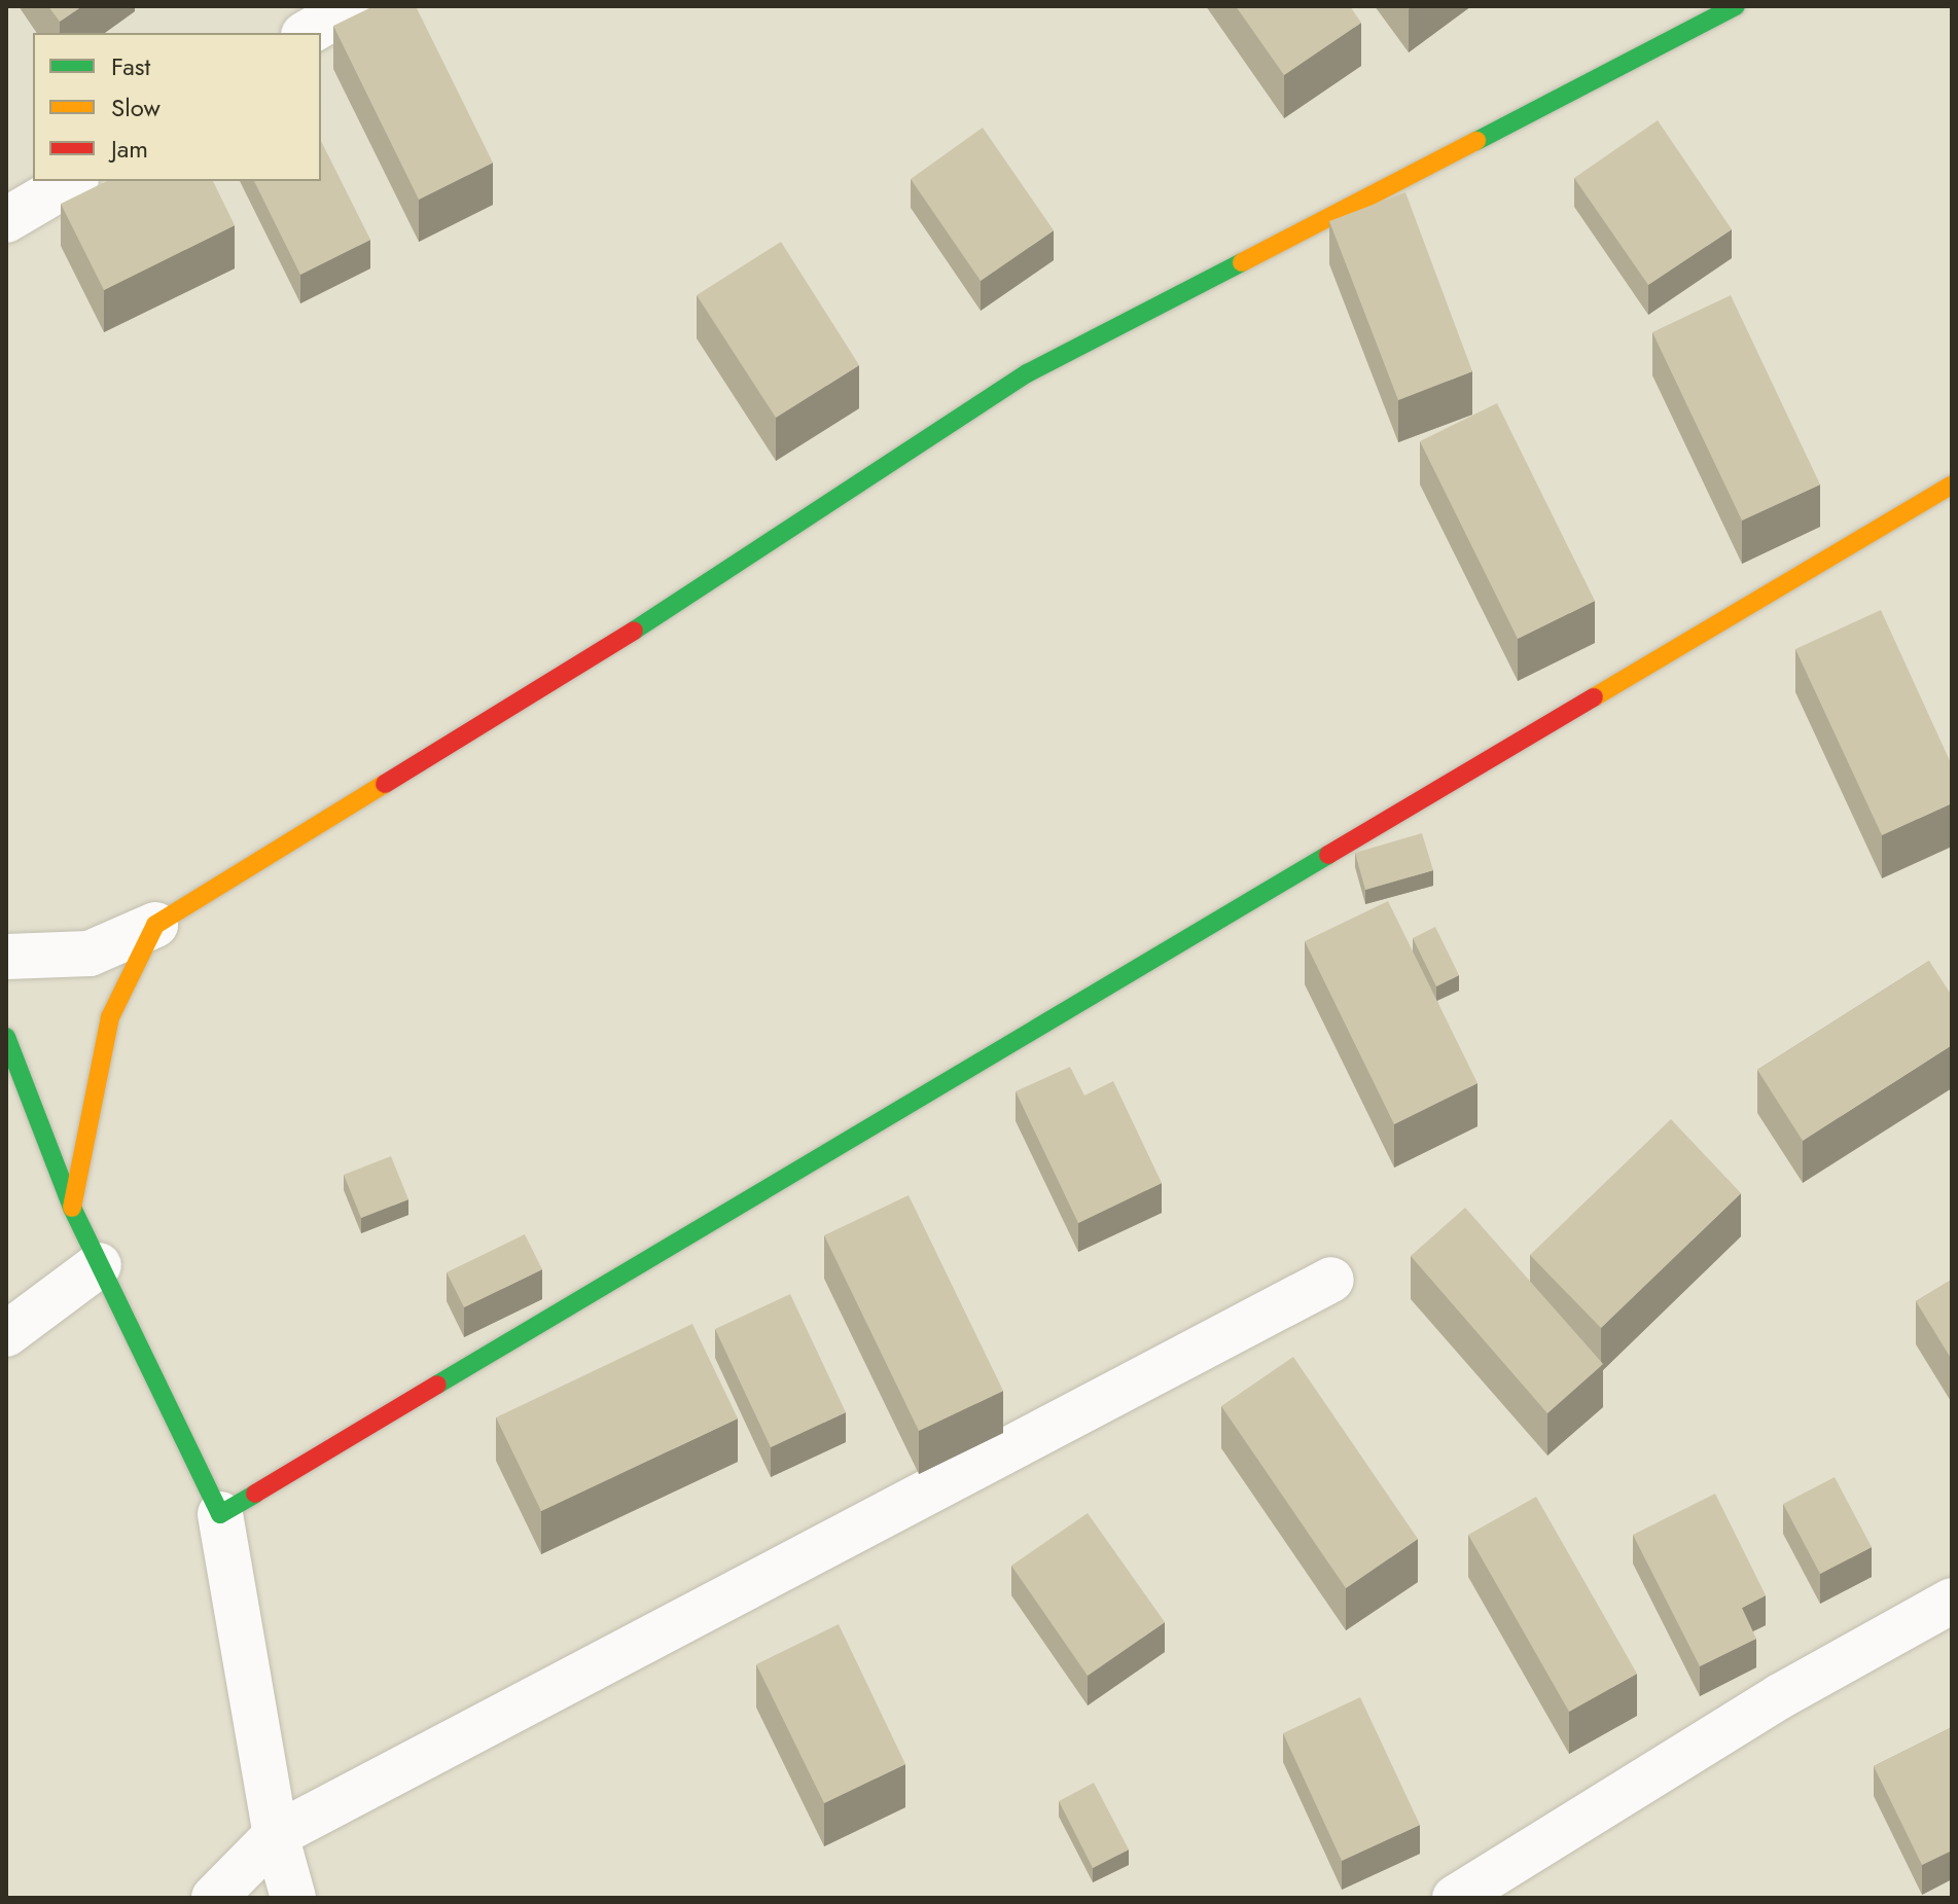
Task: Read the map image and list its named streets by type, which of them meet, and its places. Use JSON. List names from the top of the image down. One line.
{"legend":["Fast","Slow","Jam"]}
